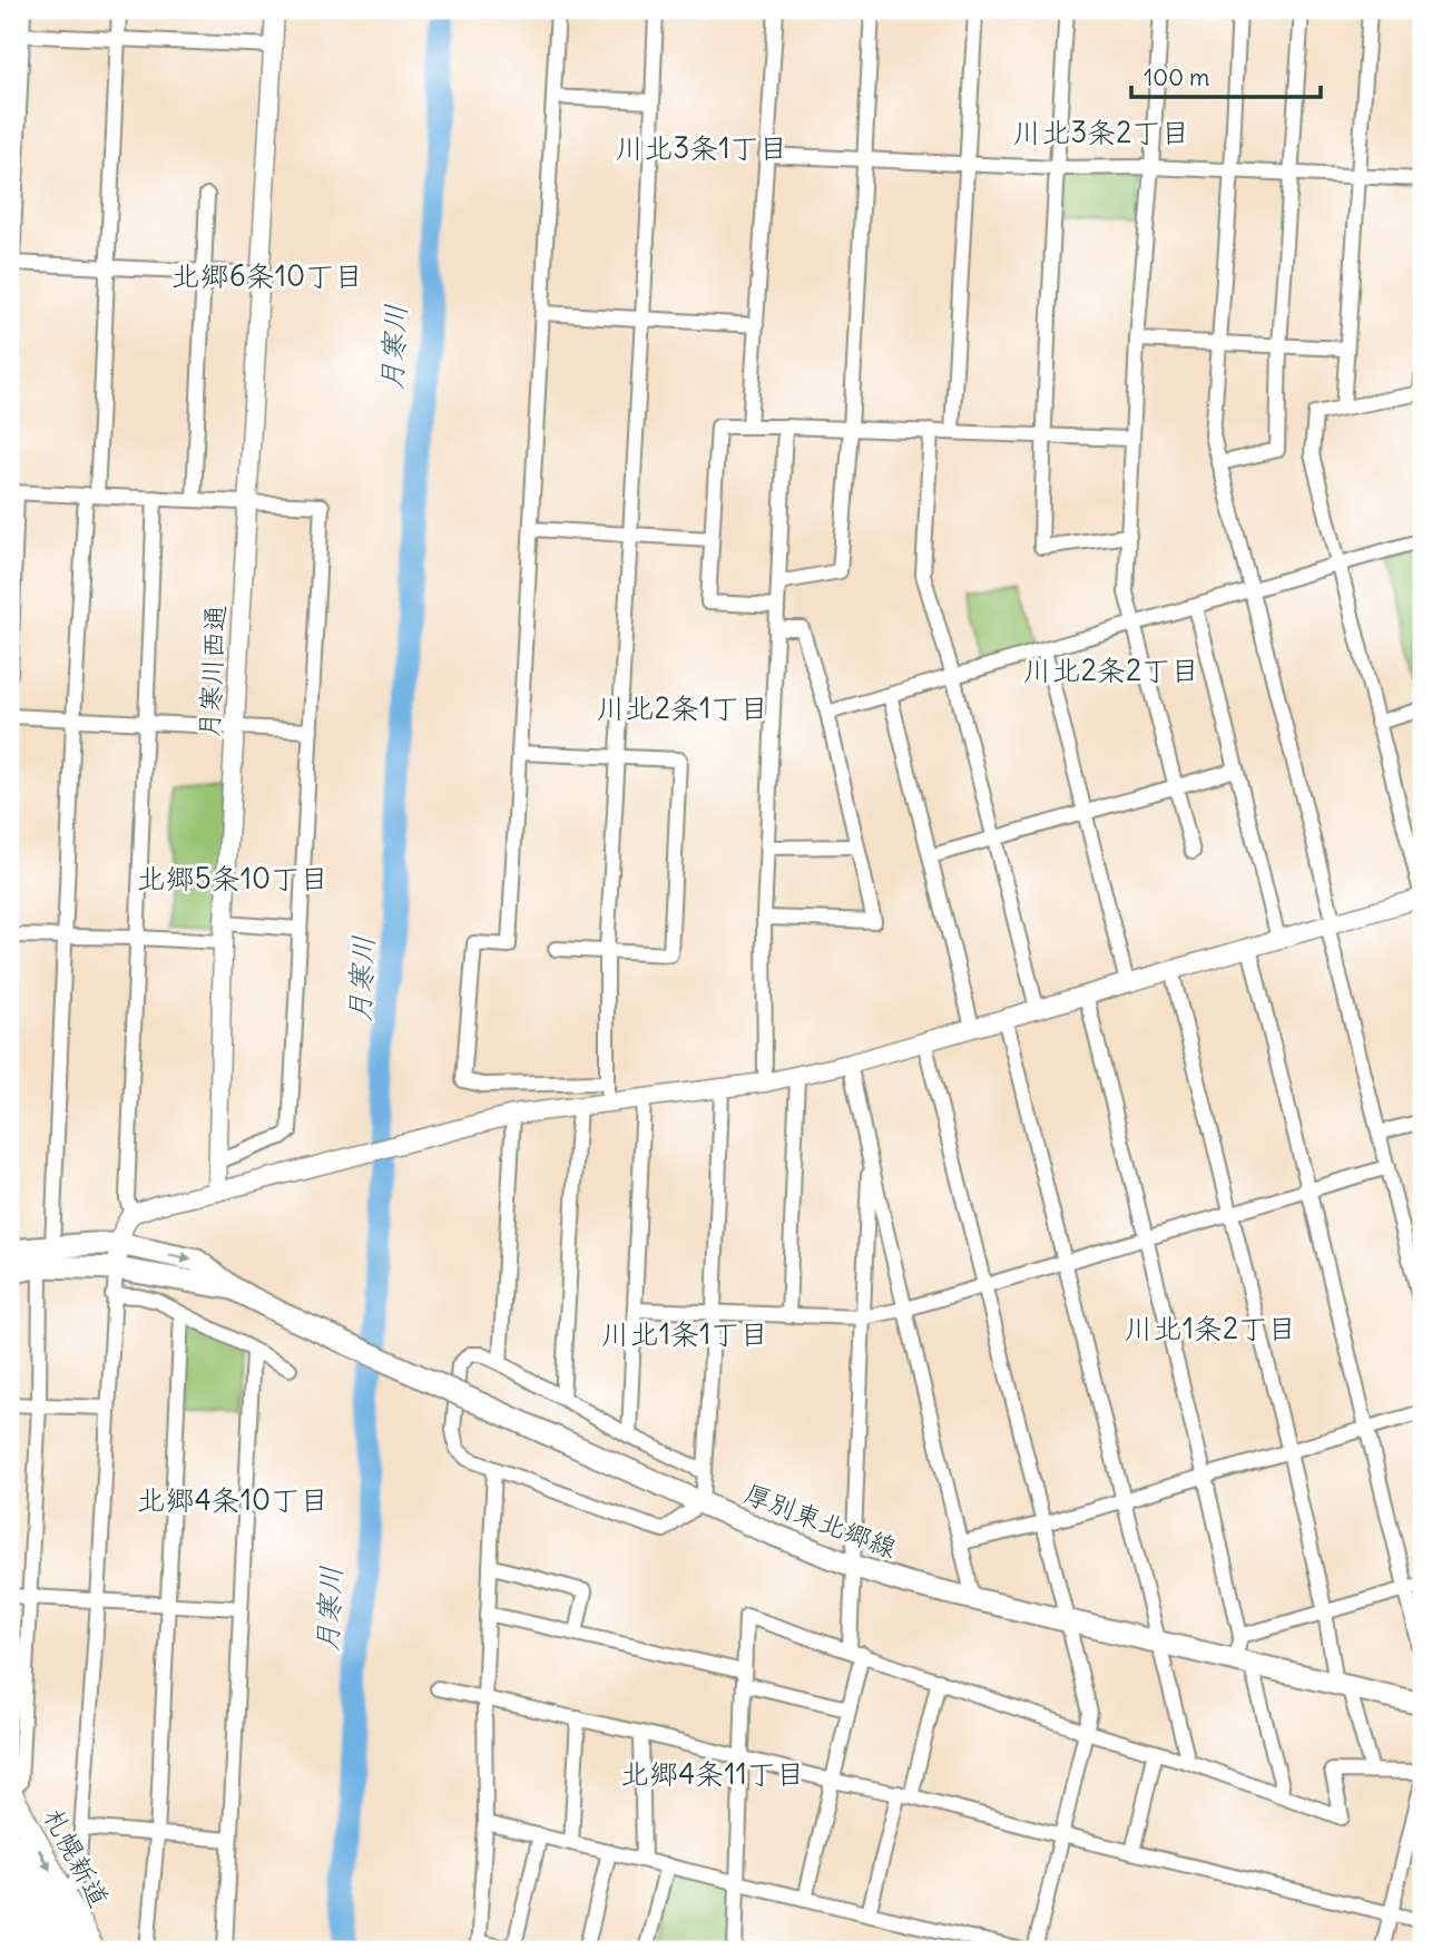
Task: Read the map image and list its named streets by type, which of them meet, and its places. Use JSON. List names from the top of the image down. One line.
{"streets":{"highway":["札幌新道"],"main road":["厚別東北郷線"],"street":["月寒川西通"]},"districts":["川北3条2丁目","川北3条1丁目","北郷6条10丁目","川北2条2丁目","川北2条1丁目","北郷5条10丁目","川北1条2丁目","川北1条1丁目","北郷4条10丁目","北郷4条11丁目"],"water":["月寒川"],"scale_bar":"100 m"}
